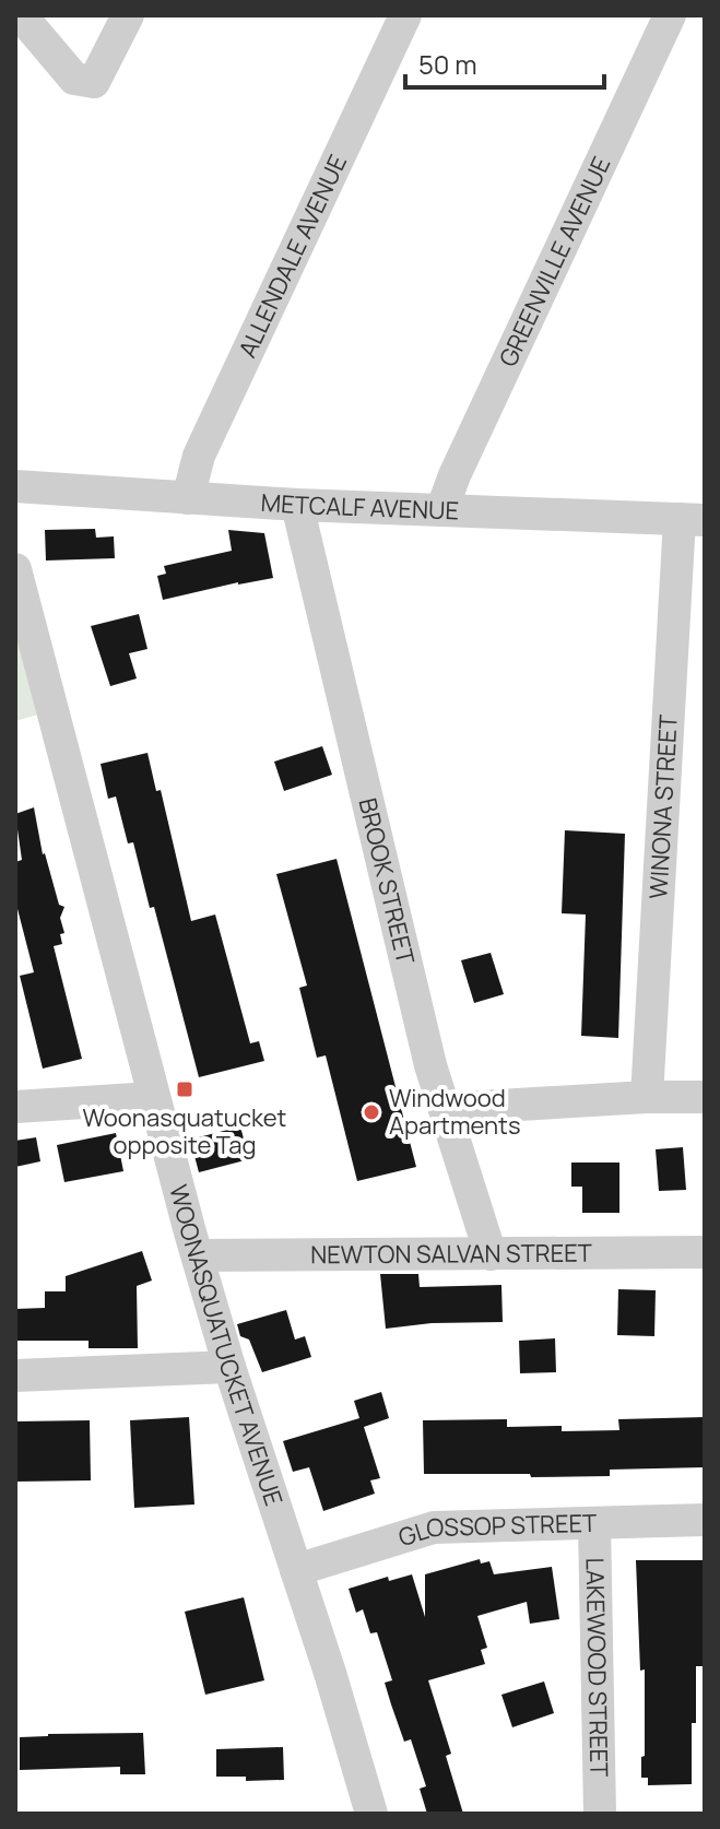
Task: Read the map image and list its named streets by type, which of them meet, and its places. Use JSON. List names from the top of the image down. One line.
{"streets":{"street":["ALLENDALE AVENUE","GREENVILLE AVENUE","METCALF AVENUE","WINONA STREET","BROOK STREET","NEWTON SALVAN STREET","WOONASQUATUCKET AVENUE","GLOSSOP STREET","LAKEWOOD STREET"]},"crossings":[["ALLENDALE AVENUE","METCALF AVENUE"],["GREENVILLE AVENUE","METCALF AVENUE"],["METCALF AVENUE","WINONA STREET"],["METCALF AVENUE","BROOK STREET"],["BROOK STREET","NEWTON SALVAN STREET"],["NEWTON SALVAN STREET","WOONASQUATUCKET AVENUE"],["WOONASQUATUCKET AVENUE","GLOSSOP STREET"],["GLOSSOP STREET","LAKEWOOD STREET"]],"places":{"transit":["Woonasquatucket opposite Tag"],"other":["Windwood Apartments"]},"scale_bar":"50 m"}
